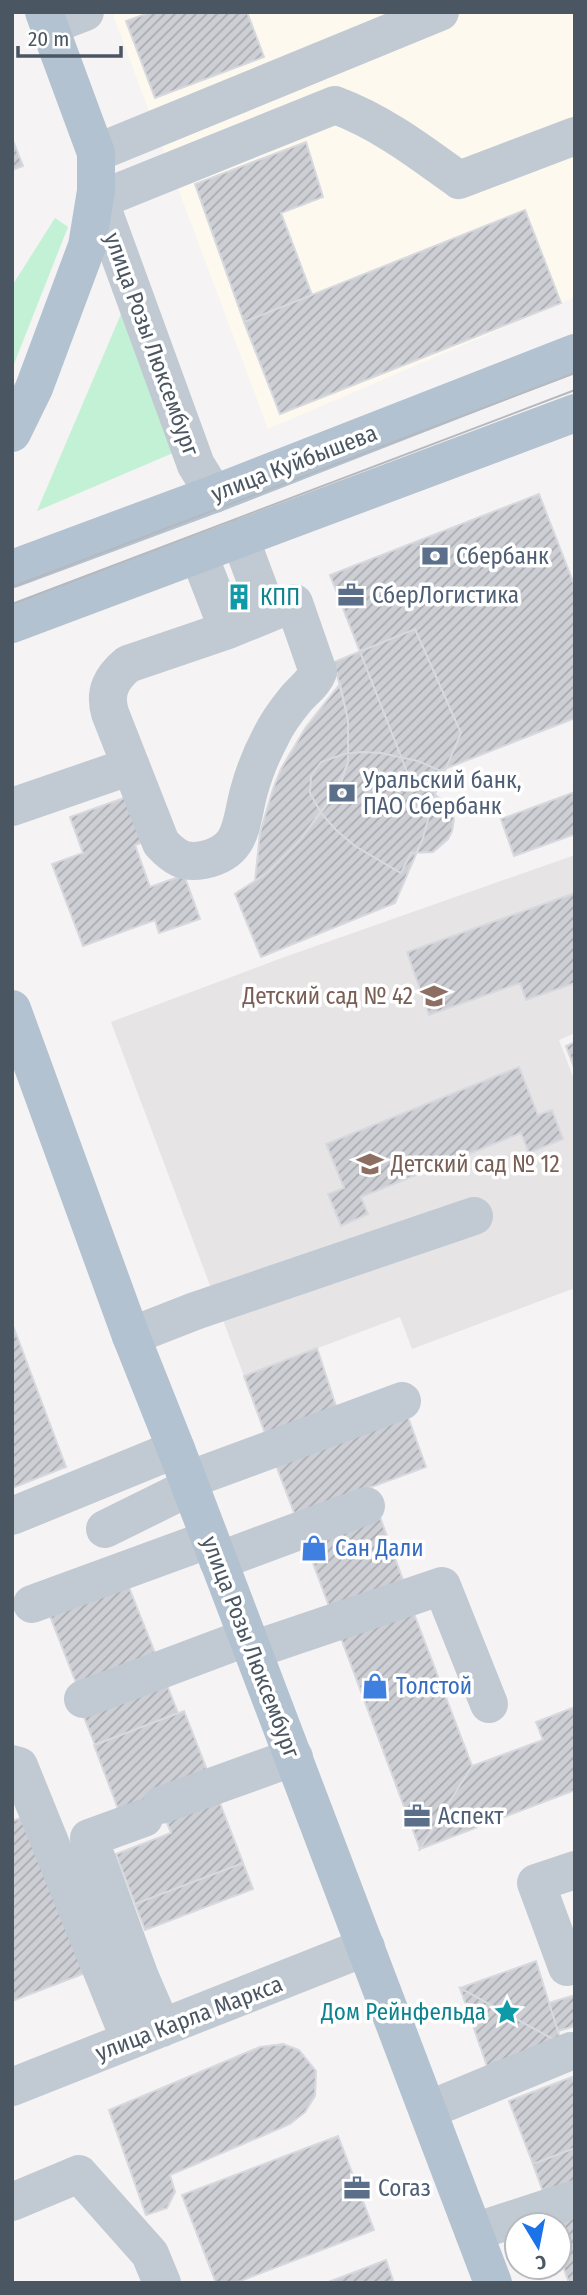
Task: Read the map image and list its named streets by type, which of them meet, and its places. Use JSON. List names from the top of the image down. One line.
{"streets":{"main road":["улица Розы Люксембург","улица Куйбышева"],"street":["улица Карла Маркса"]},"crossings":[["улица Розы Люксембург","улица Куйбышева"],["улица Розы Люксембург","улица Карла Маркса"]],"places":{"bank":["Сбербанк","Уральский банк, ПАО Сбербанк"],"office":["СберЛогистика","Аспект","Согаз"],"building":["КПП"],"school or university":["Детский сад № 42","Детский сад № 12"],"shop":["Сан Дали","Толстой"],"place":["Дом Рейнфельда"]},"scale_bar":"20 m","north":"bottom"}
